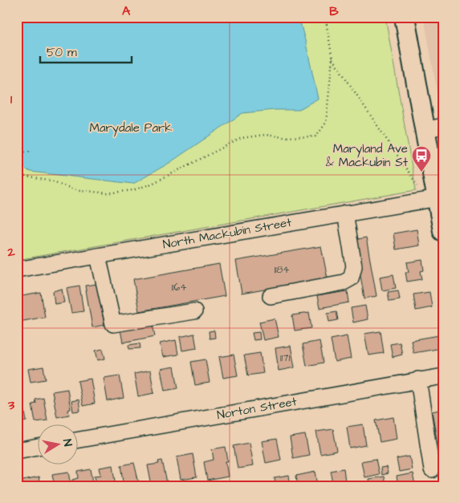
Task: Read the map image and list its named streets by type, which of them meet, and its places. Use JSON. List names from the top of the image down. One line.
{"streets":{"street":["North Mackubin Street","Norton Street"]},"parks":["Marydale Park"],"places":{"bus stop":["Maryland Ave & Mackubin St"]},"house_numbers":["1184","1164","1171"],"scale_bar":"50 m","north":"right","grid":{"columns":["A","B"],"rows":["1","2","3"]}}
